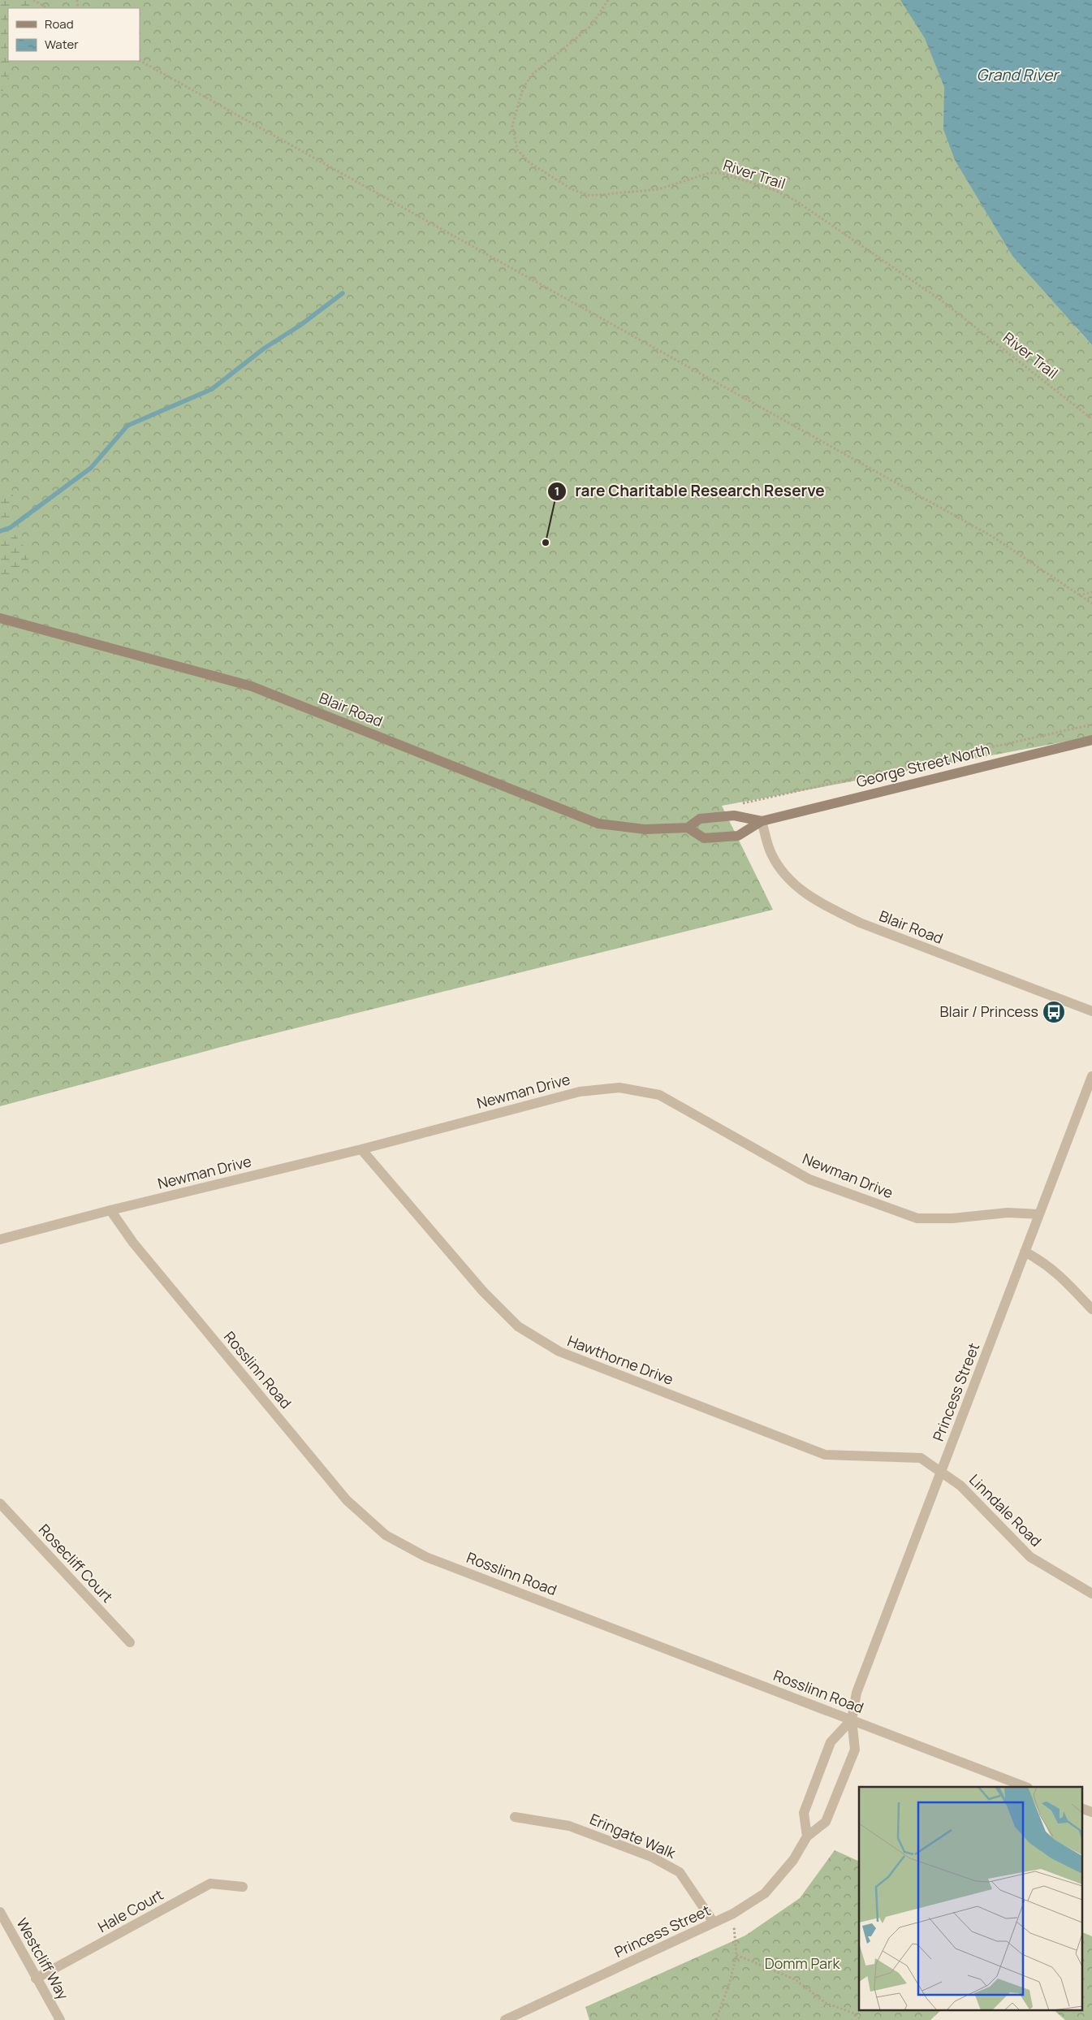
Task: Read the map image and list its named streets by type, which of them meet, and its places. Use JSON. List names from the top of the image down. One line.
{"streets":{"main road":["Blair Road","George Street North"],"street":["Newman Drive","Hawthorne Drive","Rosslinn Road","Princess Street","Linndale Road","Rosecliff Court","Eringate Walk","Hale Court","Westcliff Way"],"path":["River Trail"]},"crossings":[["Blair Road","George Street North"],["Newman Drive","Hawthorne Drive"],["Newman Drive","Rosslinn Road"],["Newman Drive","Princess Street"],["Hawthorne Drive","Princess Street"],["Hawthorne Drive","Linndale Road"],["Rosslinn Road","Princess Street"],["Princess Street","Linndale Road"],["Princess Street","Eringate Walk"],["Hale Court","Westcliff Way"]],"water":["Grand River"],"parks":["Domm Park"],"places":{"other":["rare Charitable Research Reserve"],"bus stop":["Blair / Princess"]},"legend":["Road","Water"]}
